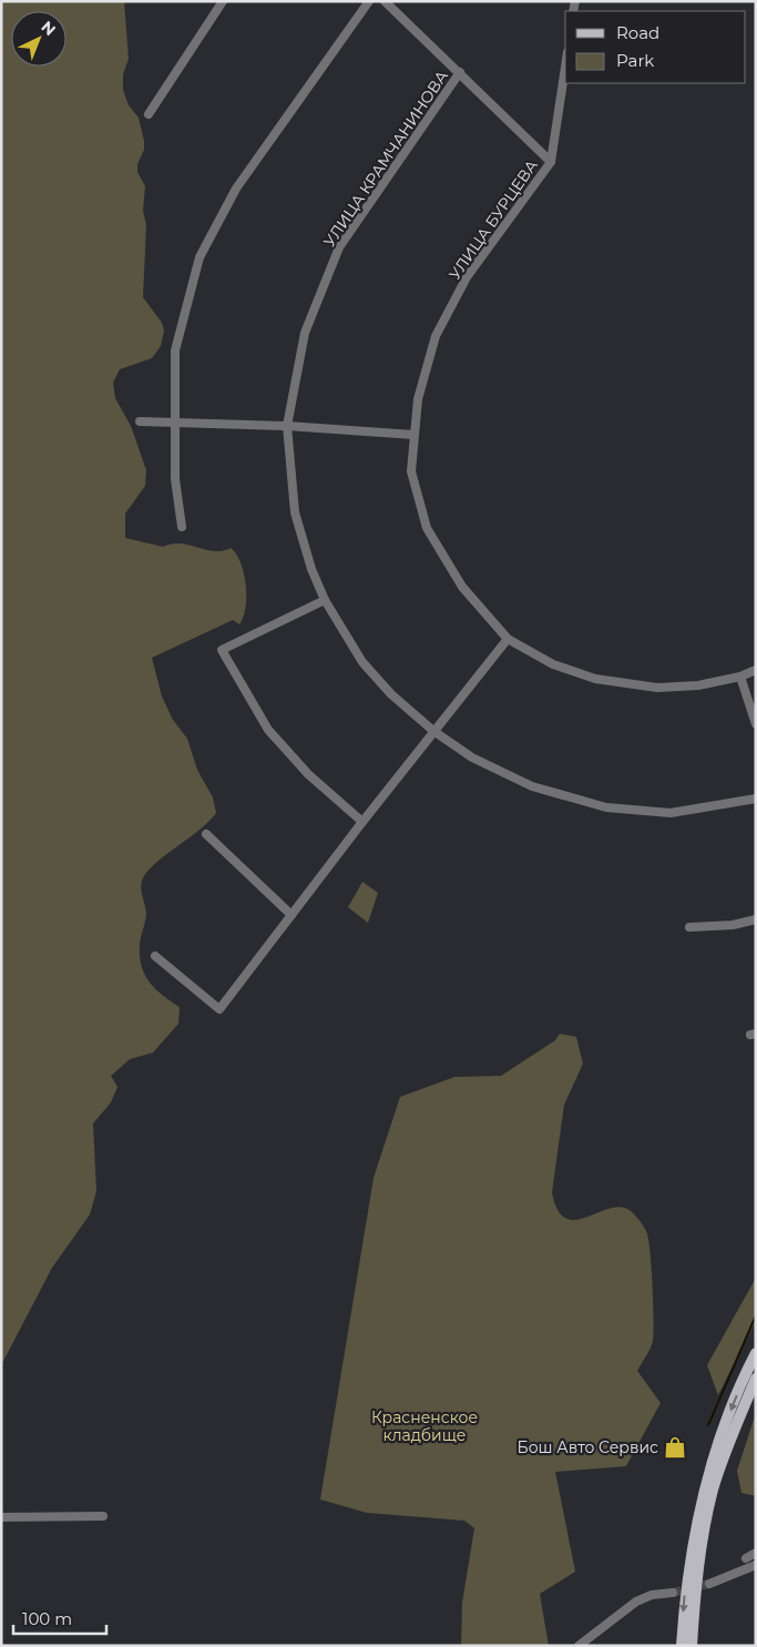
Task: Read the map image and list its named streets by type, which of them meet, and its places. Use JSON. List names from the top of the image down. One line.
{"streets":{"street":["УЛИЦА КРАМЧАНИНОВА","УЛИЦА БУРЦЕВА"]},"parks":["Красненское кладбище"],"places":{"shop":["Бош Авто Сервис"]},"legend":["Road","Park"],"scale_bar":"100 m","north":"top right"}
